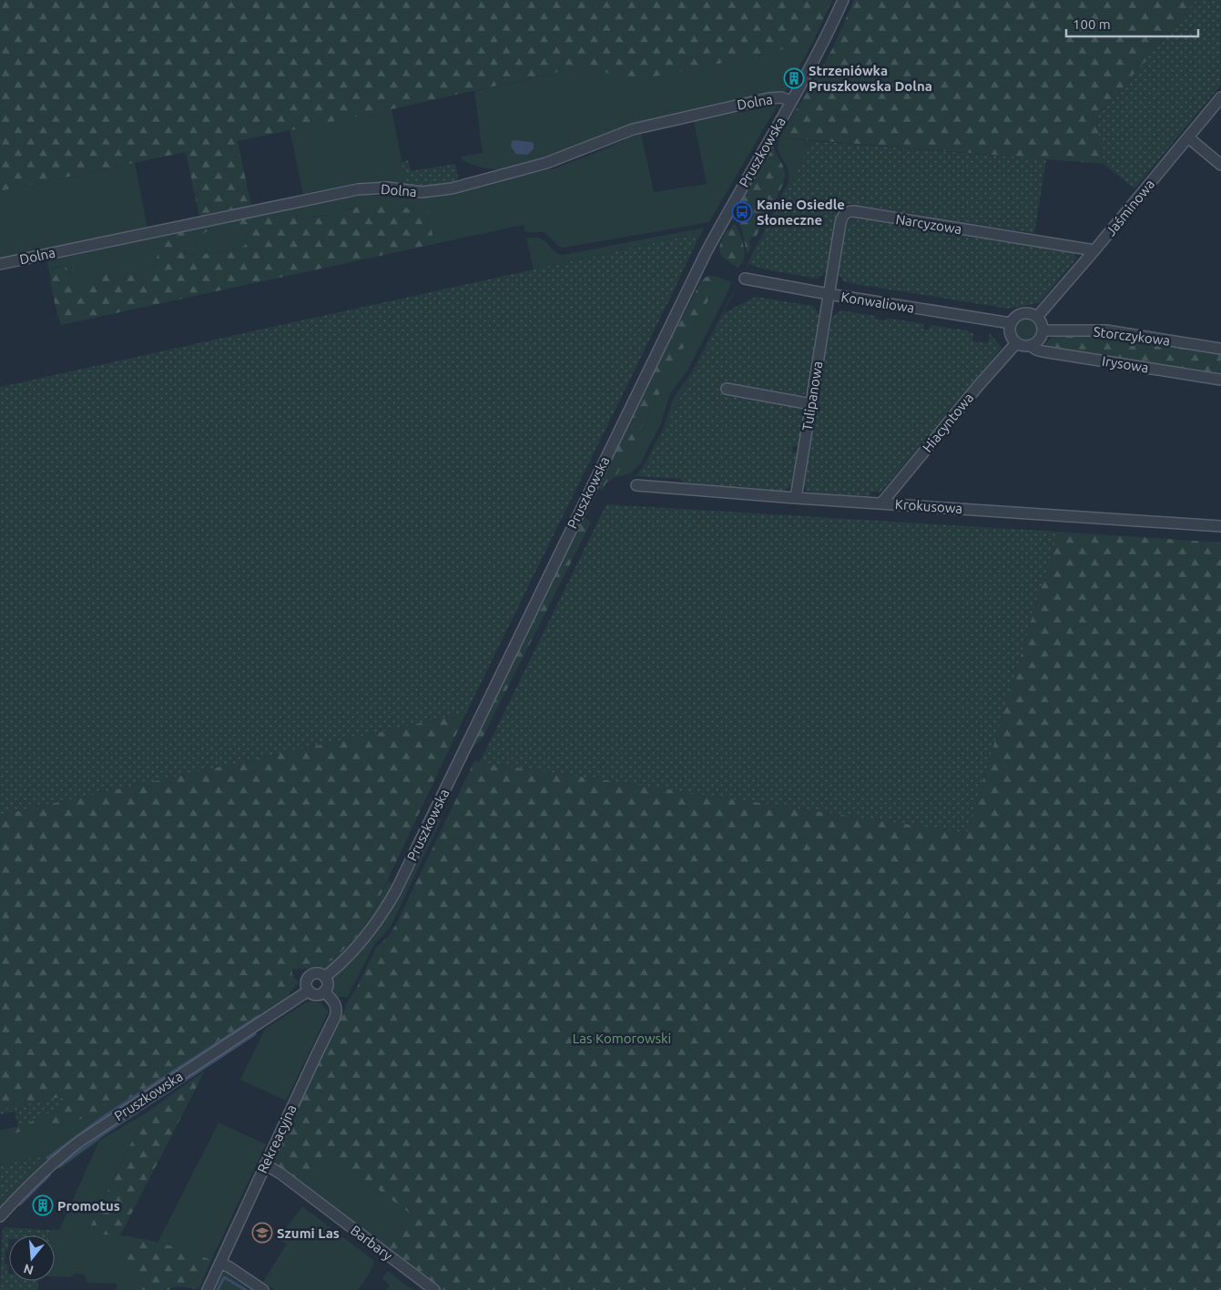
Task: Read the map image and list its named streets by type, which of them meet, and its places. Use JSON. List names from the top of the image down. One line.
{"streets":{"street":["Dolna","Pruszkowska","Jaśminowa","Narcyzowa","Konwaliowa","Storczykowa","Irysowa","Tulipanowa","Hiacyntowa","Krokusowa","Rekreacyjna","Barbary"]},"crossings":[["Dolna","Pruszkowska"],["Pruszkowska","Rekreacyjna"],["Jaśminowa","Narcyzowa"],["Jaśminowa","Konwaliowa"],["Jaśminowa","Storczykowa"],["Jaśminowa","Irysowa"],["Jaśminowa","Hiacyntowa"],["Narcyzowa","Konwaliowa"],["Narcyzowa","Tulipanowa"],["Konwaliowa","Storczykowa"],["Konwaliowa","Irysowa"],["Konwaliowa","Tulipanowa"],["Konwaliowa","Hiacyntowa"],["Storczykowa","Irysowa"],["Storczykowa","Hiacyntowa"],["Irysowa","Hiacyntowa"],["Tulipanowa","Krokusowa"],["Hiacyntowa","Krokusowa"],["Rekreacyjna","Barbary"]],"parks":["Las Komorowski"],"places":{"building":["Strzeniówka Pruszkowska Dolna","Promotus"],"bus stop":["Kanie Osiedle Słoneczne"],"school or university":["Szumi Las"]},"scale_bar":"100 m","north":"bottom"}
